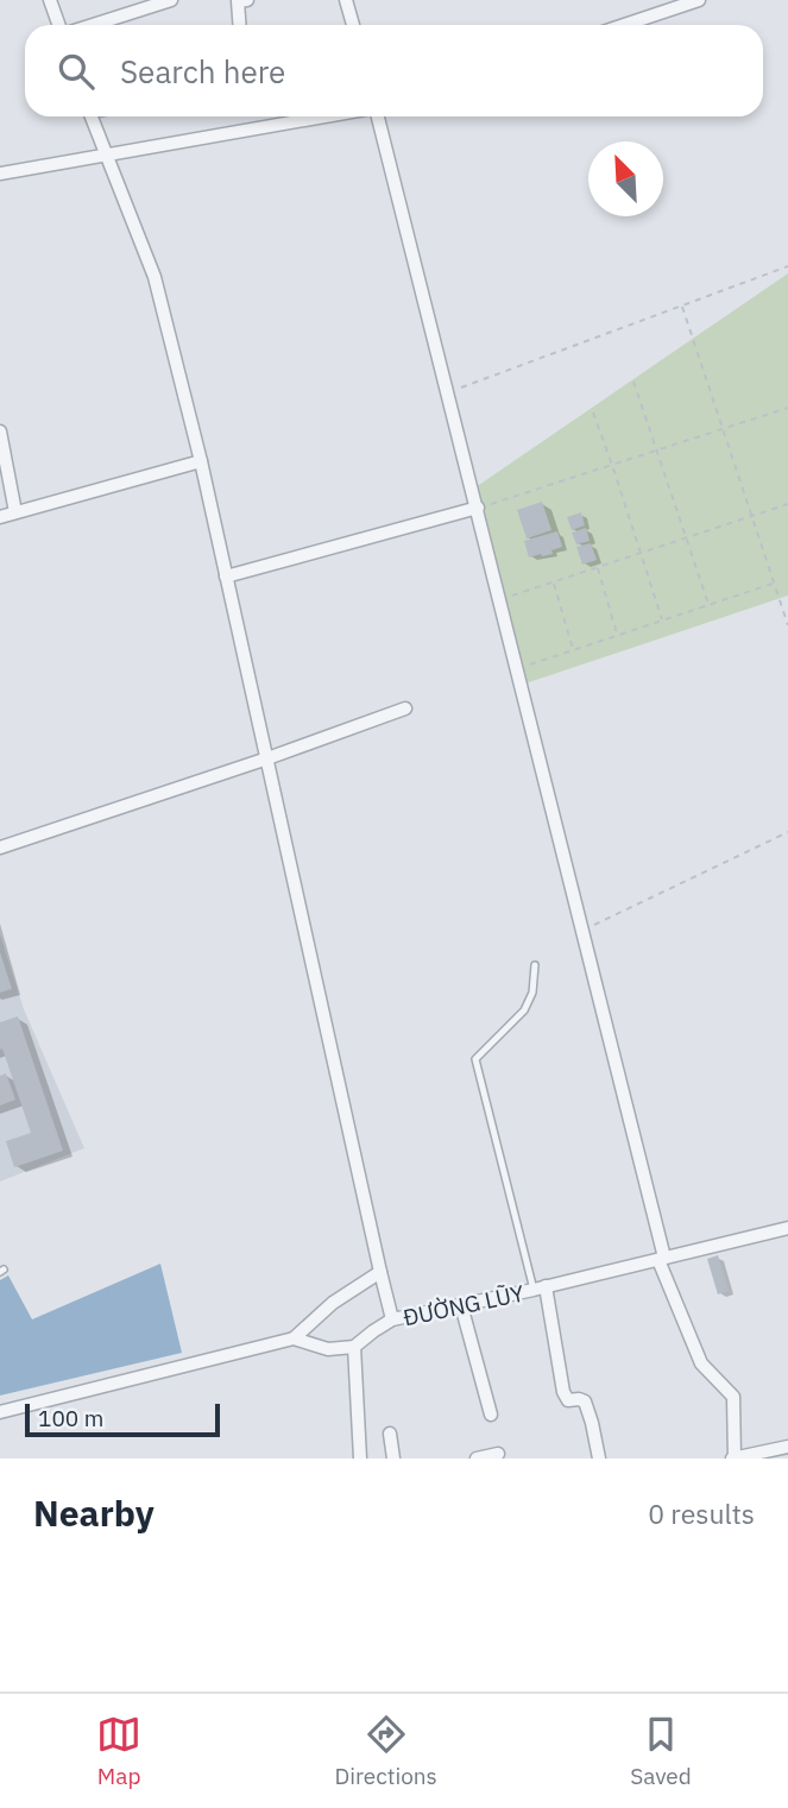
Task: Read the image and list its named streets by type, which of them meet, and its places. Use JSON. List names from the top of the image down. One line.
{"streets":{"street":["ĐƯỜNG LŨY"]},"scale_bar":"100 m","north":"top left","page":{"search":"Search here","scale":"100 m","heading":["Nearby","0 results"],"nav":["Map","Directions","Saved"]}}
